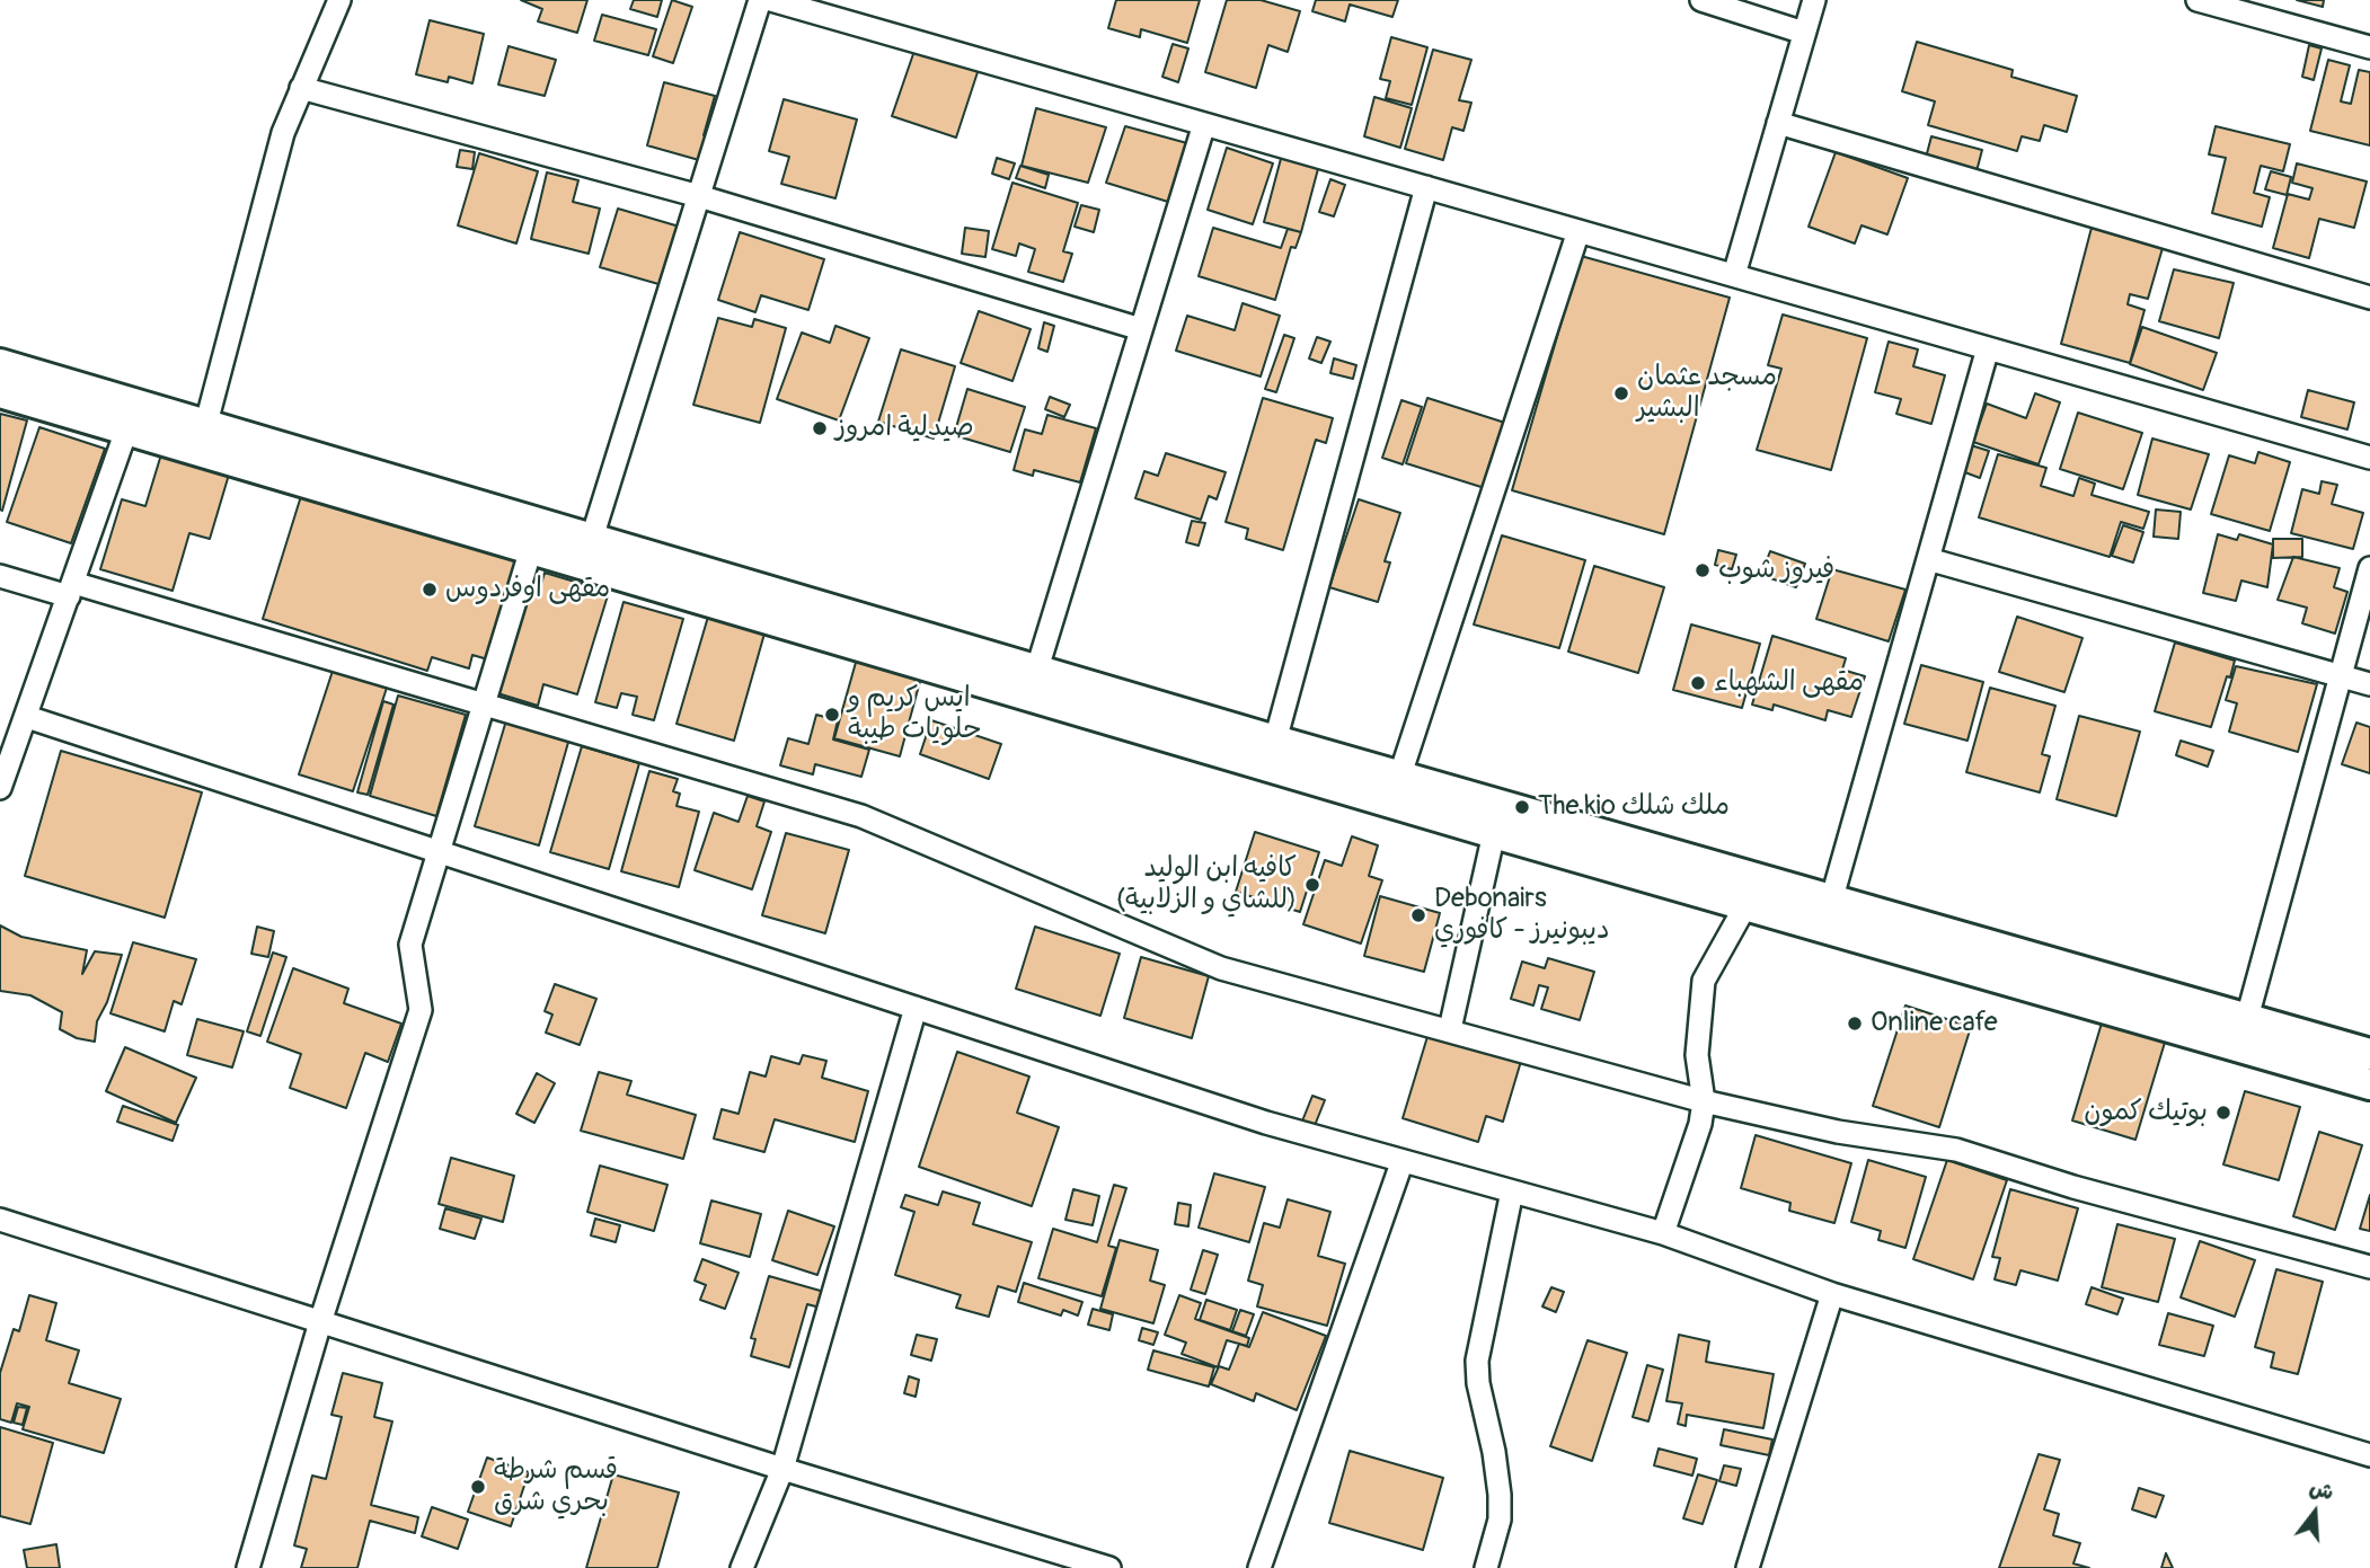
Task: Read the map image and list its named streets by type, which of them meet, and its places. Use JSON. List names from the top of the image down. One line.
{"places":["مسجد عثمان البشير","صيدلية امروز","فيروز شوب","مقهى اوفردوس","مقهى الشهباء","ايس كريم و حلويات طيبة","The kio ملك شلك","كافيه ابن الوليد (للشاي و الزلابية)","Debonairs ديبونيرز - كافوري","Online cafe","بوتيك كمون","قسم شرطة بحري شرق"],"north":"top"}
